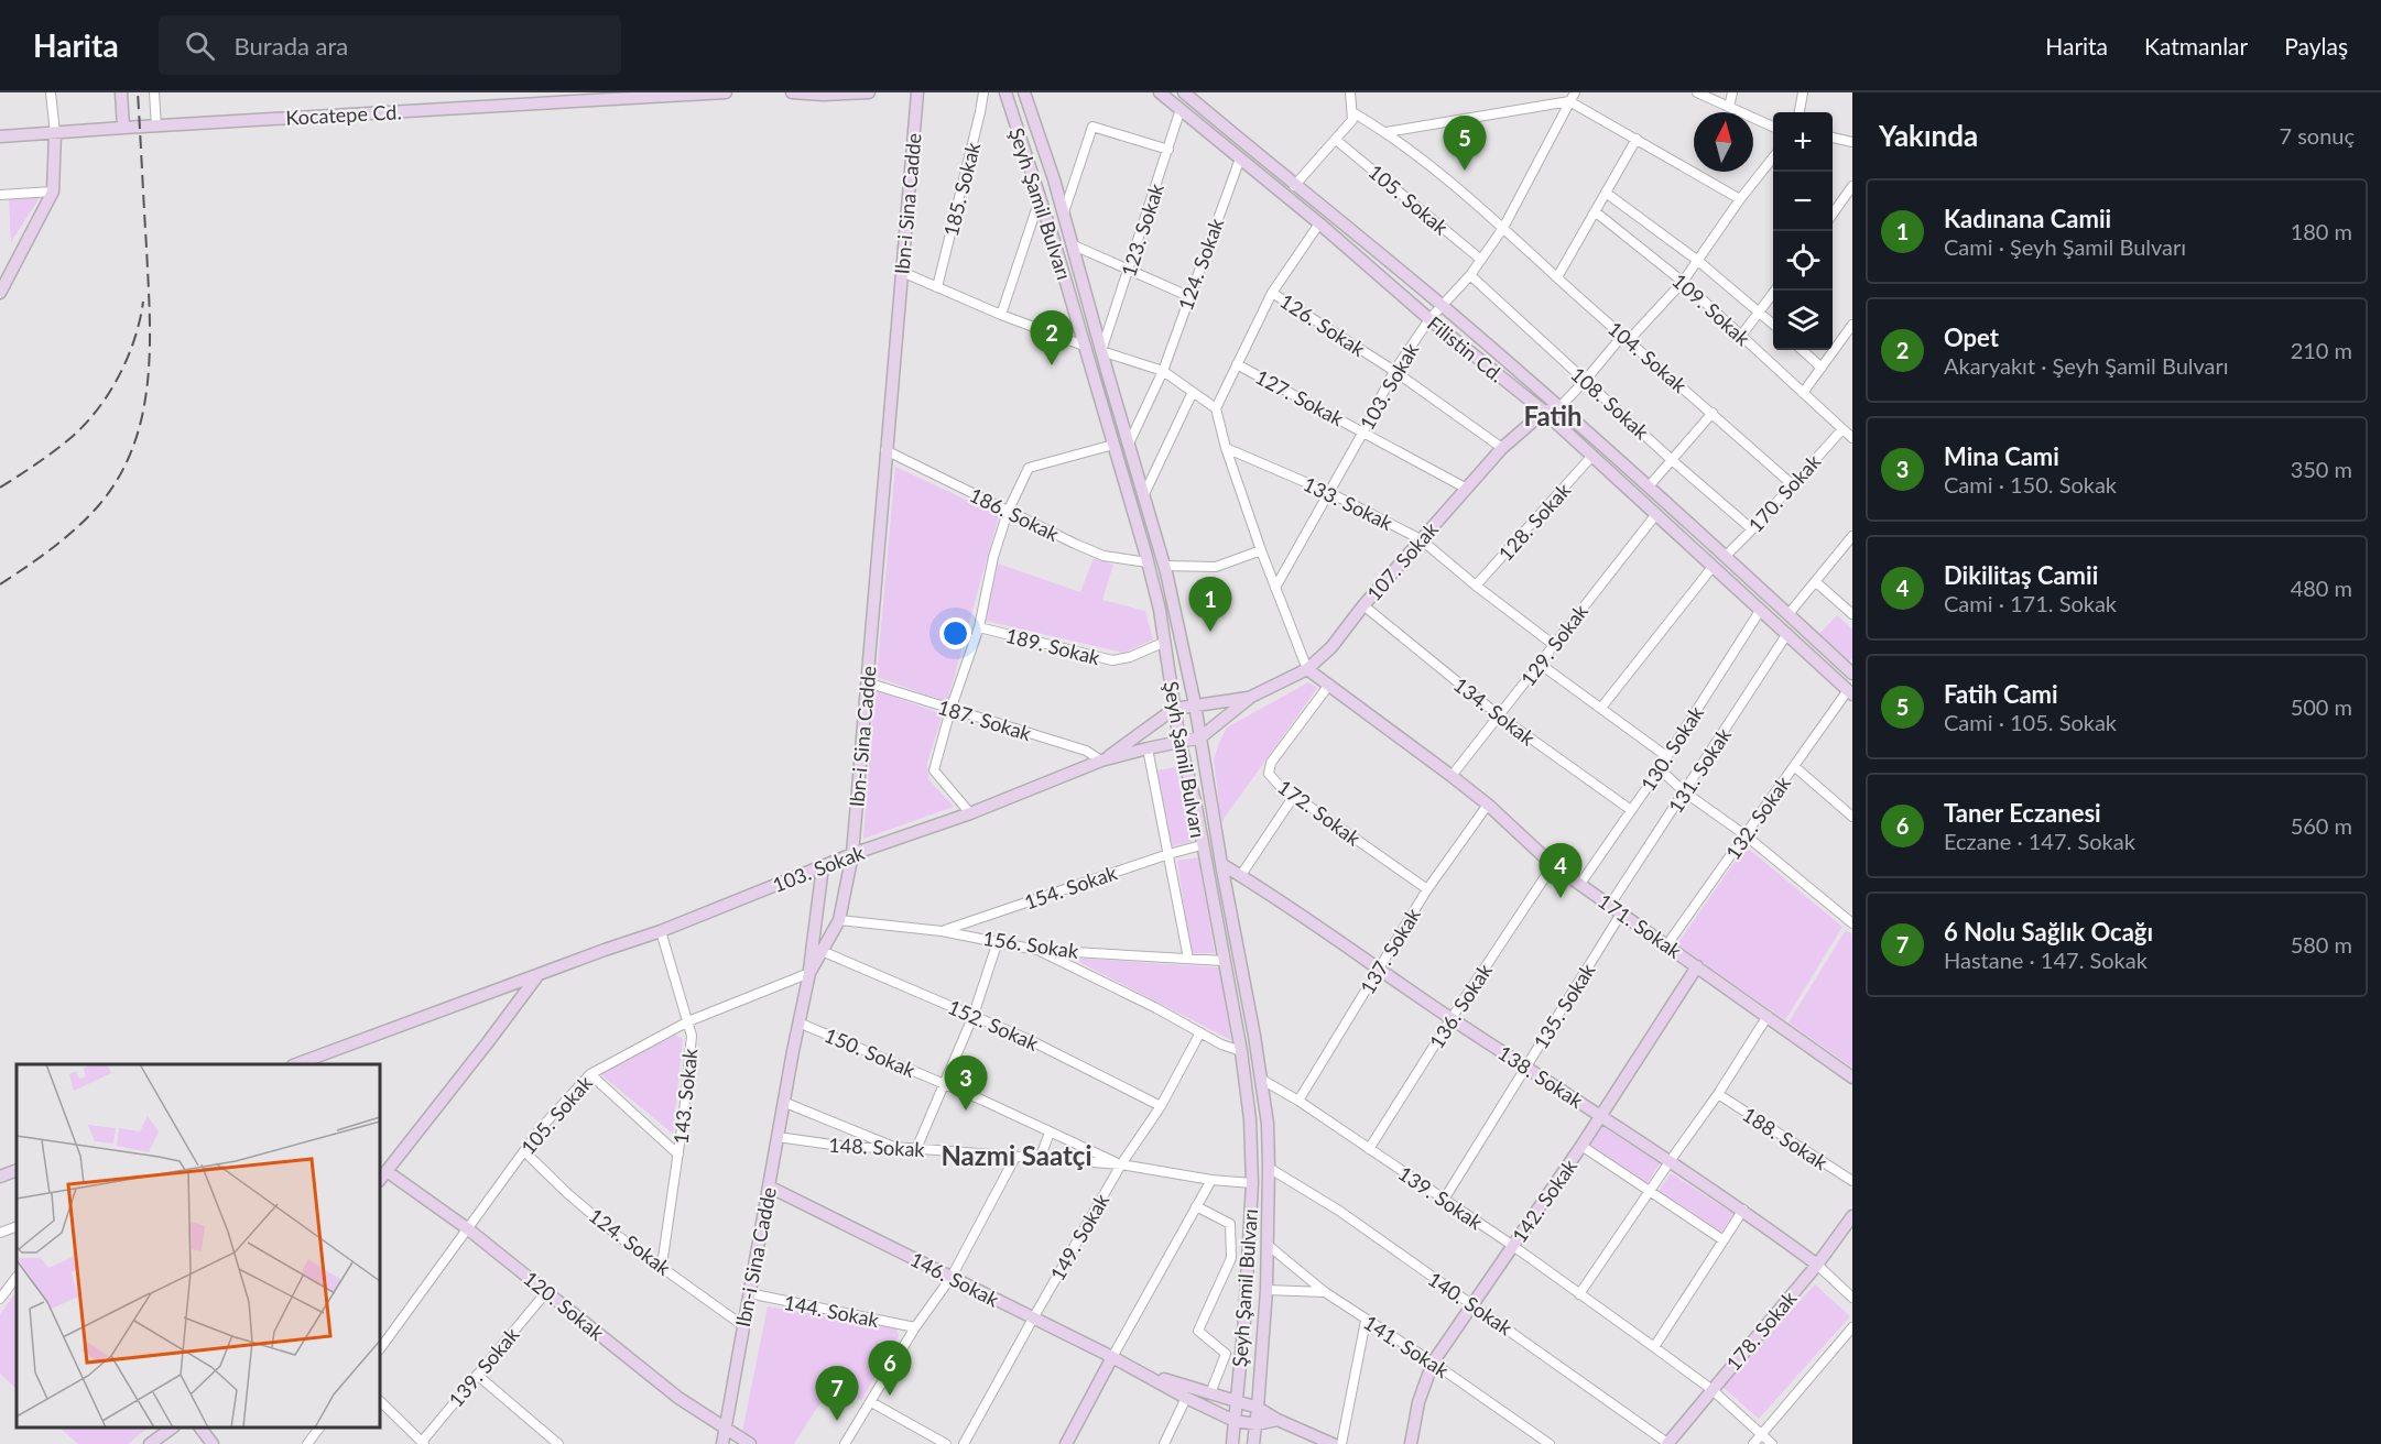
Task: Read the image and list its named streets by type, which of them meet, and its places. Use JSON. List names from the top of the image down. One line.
{"streets":{"main road":["Kocatepe Cd.","Ibn-i Sina Cadde","Şeyh Şamil Bulvarı","Filistin Cd.","103. Sokak","107. Sokak","171. Sokak","138. Sokak","142. Sokak","146. Sokak","120. Sokak","178. Sokak"],"street":["185. Sokak","105. Sokak","123. Sokak","124. Sokak","109. Sokak","126. Sokak","104. Sokak","127. Sokak","108. Sokak","170. Sokak","133. Sokak","186. Sokak","128. Sokak","129. Sokak","189. Sokak","134. Sokak","187. Sokak","130. Sokak","131. Sokak","172. Sokak","132. Sokak","154. Sokak","156. Sokak","137. Sokak","136. Sokak","135. Sokak","152. Sokak","150. Sokak","143. Sokak","188. Sokak","148. Sokak","139. Sokak","149. Sokak","140. Sokak","144. Sokak","141. Sokak"]},"crossings":[["105. Sokak","Ibn-i Sina Cadde"],["105. Sokak","124. Sokak"],["105. Sokak","103. Sokak"],["105. Sokak","143. Sokak"],["105. Sokak","120. Sokak"],["Ibn-i Sina Cadde","124. Sokak"],["Ibn-i Sina Cadde","103. Sokak"],["Ibn-i Sina Cadde","186. Sokak"],["Ibn-i Sina Cadde","187. Sokak"],["Ibn-i Sina Cadde","156. Sokak"],["Ibn-i Sina Cadde","152. Sokak"],["Ibn-i Sina Cadde","150. Sokak"],["Ibn-i Sina Cadde","148. Sokak"],["Ibn-i Sina Cadde","146. Sokak"],["Ibn-i Sina Cadde","120. Sokak"],["Ibn-i Sina Cadde","144. Sokak"],["Şeyh Şamil Bulvarı","123. Sokak"],["Şeyh Şamil Bulvarı","124. Sokak"],["Şeyh Şamil Bulvarı","103. Sokak"],["Şeyh Şamil Bulvarı","186. Sokak"],["Şeyh Şamil Bulvarı","189. Sokak"],["Şeyh Şamil Bulvarı","154. Sokak"],["Şeyh Şamil Bulvarı","156. Sokak"],["Şeyh Şamil Bulvarı","138. Sokak"],["Şeyh Şamil Bulvarı","148. Sokak"],["Şeyh Şamil Bulvarı","139. Sokak"],["Şeyh Şamil Bulvarı","146. Sokak"],["Şeyh Şamil Bulvarı","140. Sokak"],["Şeyh Şamil Bulvarı","141. Sokak"],["123. Sokak","Filistin Cd."],["124. Sokak","Filistin Cd."],["124. Sokak","143. Sokak"],["109. Sokak","170. Sokak"],["126. Sokak","103. Sokak"],["126. Sokak","107. Sokak"],["Filistin Cd.","103. Sokak"],["Filistin Cd.","170. Sokak"],["Filistin Cd.","128. Sokak"],["Filistin Cd.","107. Sokak"],["Filistin Cd.","129. Sokak"],["Filistin Cd.","130. Sokak"],["Filistin Cd.","131. Sokak"],["Filistin Cd.","132. Sokak"],["104. Sokak","103. Sokak"],["104. Sokak","170. Sokak"],["103. Sokak","127. Sokak"],["103. Sokak","108. Sokak"],["103. Sokak","133. Sokak"],["103. Sokak","107. Sokak"],["103. Sokak","187. Sokak"],["103. Sokak","143. Sokak"],["127. Sokak","107. Sokak"],["108. Sokak","170. Sokak"],["133. Sokak","128. Sokak"],["133. Sokak","107. Sokak"],["133. Sokak","129. Sokak"],["107. Sokak","134. Sokak"],["107. Sokak","171. Sokak"],["129. Sokak","134. Sokak"],["129. Sokak","171. Sokak"],["134. Sokak","130. Sokak"],["130. Sokak","171. Sokak"],["131. Sokak","171. Sokak"],["172. Sokak","171. Sokak"],["172. Sokak","137. Sokak"],["132. Sokak","171. Sokak"],["154. Sokak","156. Sokak"],["171. Sokak","137. Sokak"],["171. Sokak","136. Sokak"],["171. Sokak","135. Sokak"],["171. Sokak","142. Sokak"],["137. Sokak","138. Sokak"],["137. Sokak","139. Sokak"],["136. Sokak","138. Sokak"],["136. Sokak","139. Sokak"],["135. Sokak","138. Sokak"],["135. Sokak","139. Sokak"],["152. Sokak","149. Sokak"],["150. Sokak","148. Sokak"],["150. Sokak","149. Sokak"],["138. Sokak","142. Sokak"],["138. Sokak","178. Sokak"],["148. Sokak","149. Sokak"],["139. Sokak","142. Sokak"],["139. Sokak","120. Sokak"],["139. Sokak","178. Sokak"],["142. Sokak","140. Sokak"],["142. Sokak","141. Sokak"],["149. Sokak","146. Sokak"],["140. Sokak","178. Sokak"]],"districts":["Fatih","Nazmi Saatçi"],"north":"top","page":{"header":"Harita","search":"Burada ara","nav":["Harita","Katmanlar","Paylaş"],"heading":["Yakında","7 sonuç"],"map_buttons":["+","−"],"pins":["5","2","1","4","3","6","7"],"list":[{"mark":"1","name":"Kadınana Camii","note":"Cami · Şeyh Şamil Bulvarı","value":"180 m"},{"mark":"2","name":"Opet","note":"Akaryakıt · Şeyh Şamil Bulvarı","value":"210 m"},{"mark":"3","name":"Mina Cami","note":"Cami · 150. Sokak","value":"350 m"},{"mark":"4","name":"Dikilitaş Camii","note":"Cami · 171. Sokak","value":"480 m"},{"mark":"5","name":"Fatih Cami","note":"Cami · 105. Sokak","value":"500 m"},{"mark":"6","name":"Taner Eczanesi","note":"Eczane · 147. Sokak","value":"560 m"},{"mark":"7","name":"6 Nolu Sağlık Ocağı","note":"Hastane · 147. Sokak","value":"580 m"}]}}
